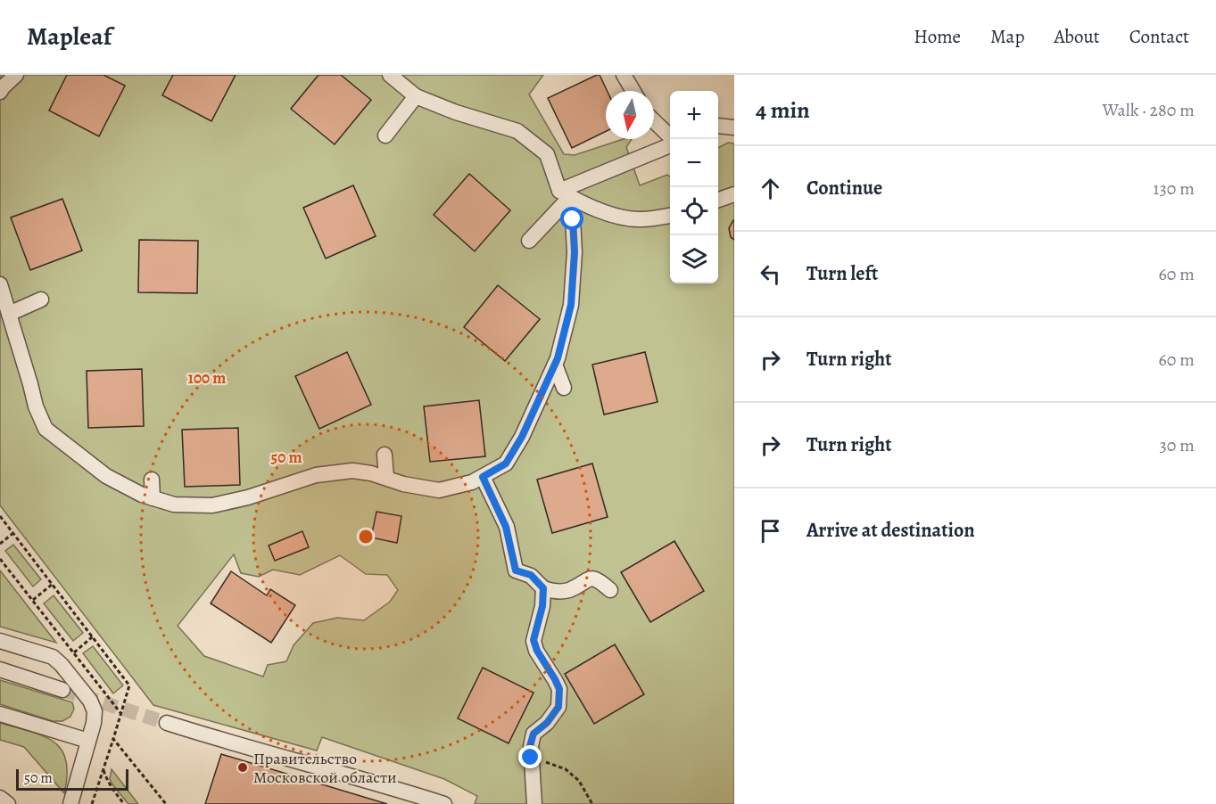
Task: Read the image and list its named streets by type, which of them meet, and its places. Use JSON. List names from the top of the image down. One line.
{"places":["Правительство Московской области"],"scale_bar":"50 m","north":"bottom","page":{"header":"Mapleaf","nav":["Home","Map","About","Contact"],"heading":["4 min","Walk · 280 m"],"map_buttons":["+","−"],"list":[["Continue","130 m"],["Turn left","60 m"],["Turn right","60 m"],["Turn right","30 m"],"Arrive at destination"],"scale":"50 m"},"rings":["100 m","50 m"]}
